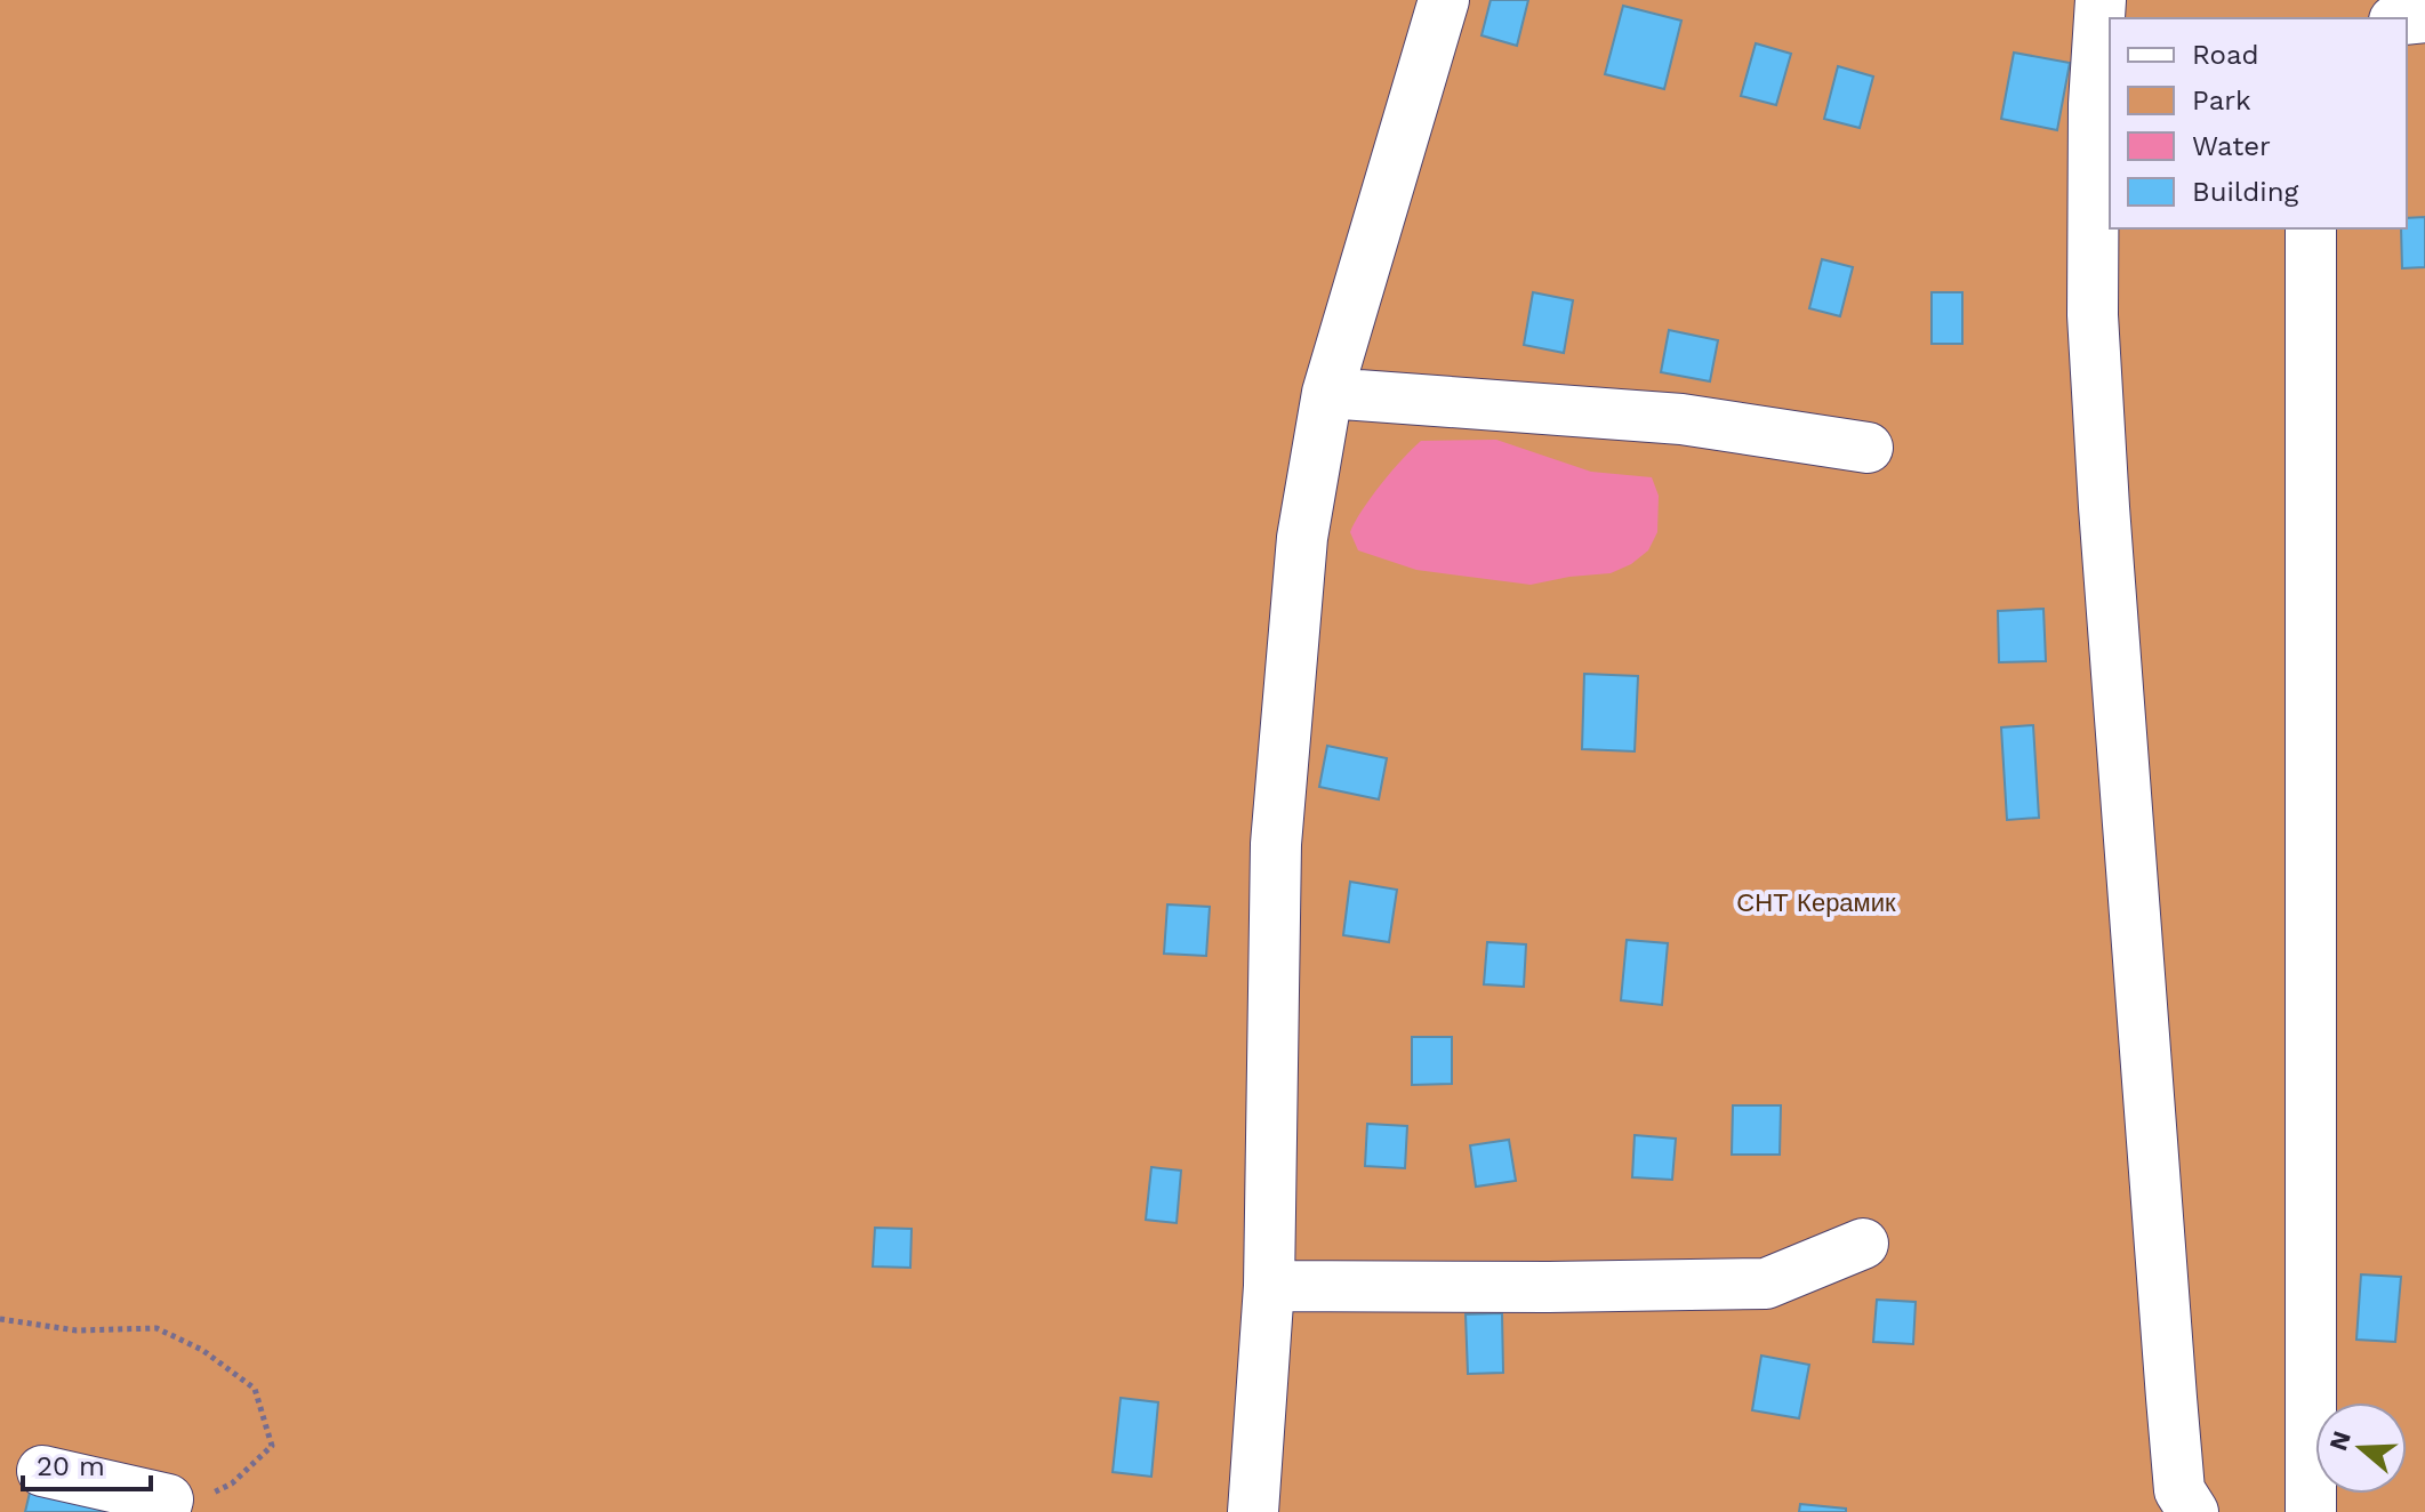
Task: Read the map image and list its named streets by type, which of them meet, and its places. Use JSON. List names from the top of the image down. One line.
{"parks":["СНТ Керамик"],"legend":["Road","Park","Water","Building"],"scale_bar":"20 m","north":"left"}
